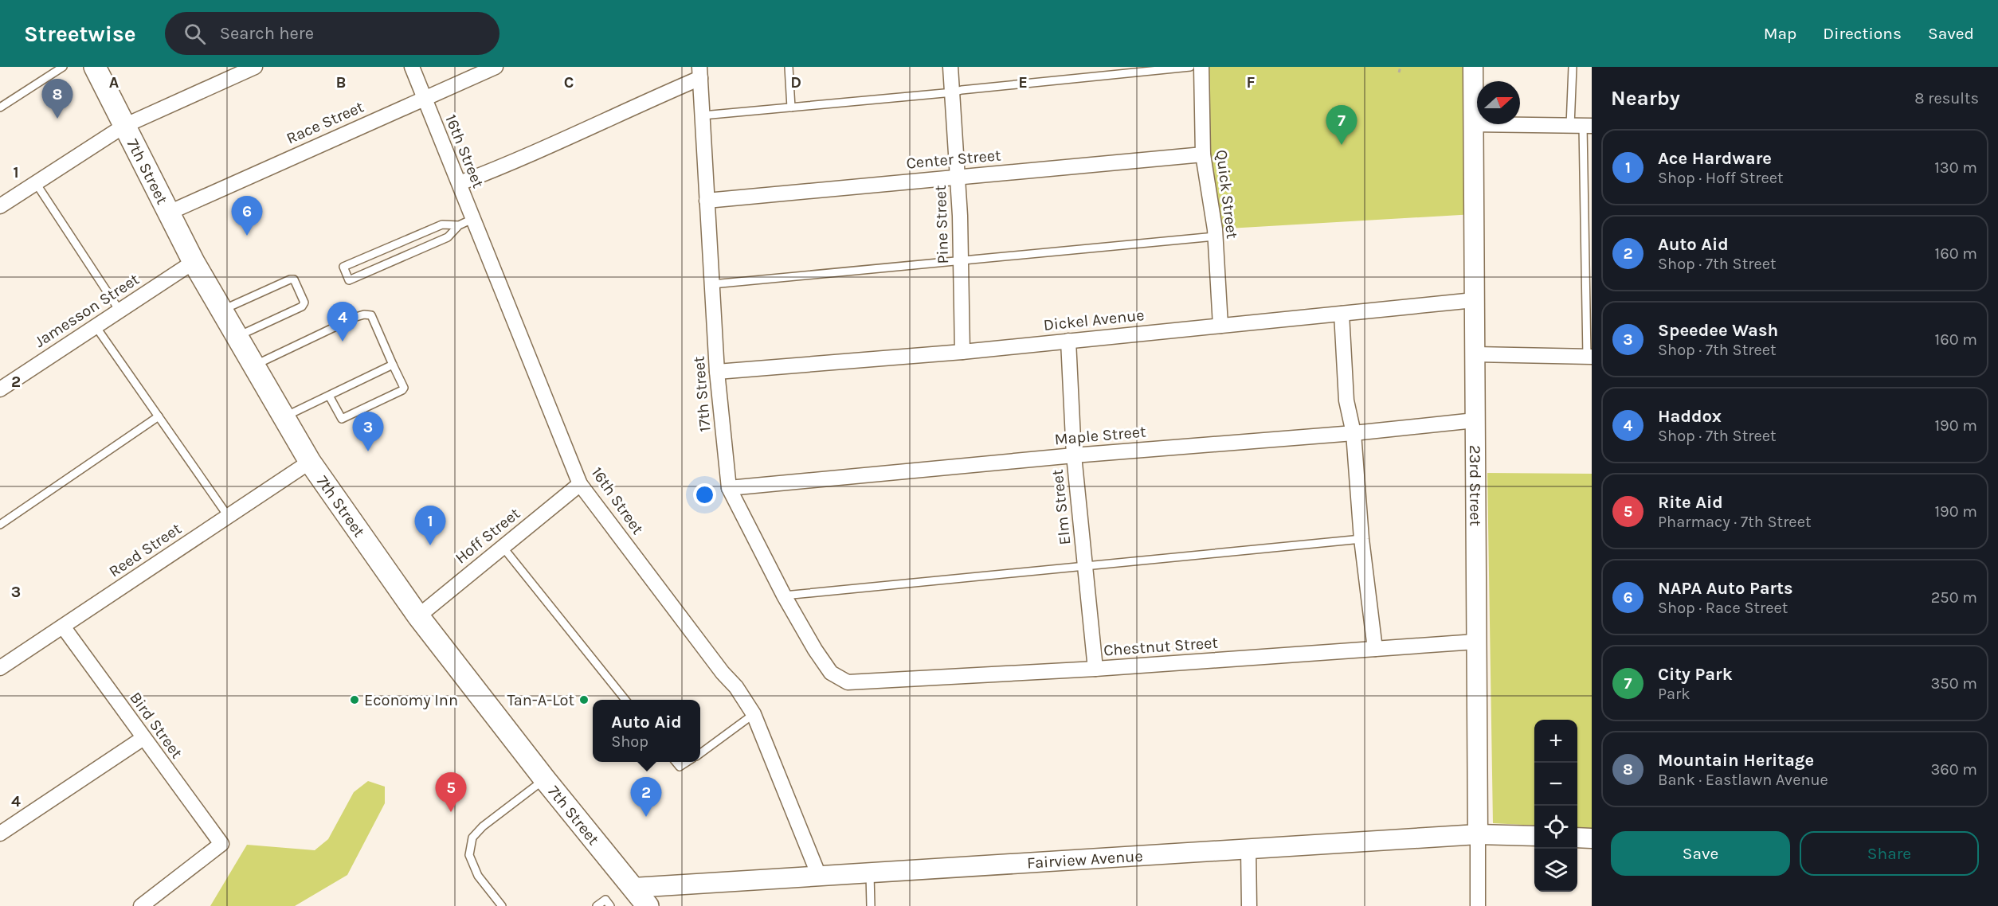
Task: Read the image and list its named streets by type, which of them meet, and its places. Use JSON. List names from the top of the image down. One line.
{"streets":{"main road":["7th Street"],"street":["Race Street","16th Street","Center Street","Quick Street","Pine Street","Jamesson Street","Dickel Avenue","17th Street","Maple Street","23rd Street","Elm Street","Hoff Street","Reed Street","Chestnut Street","Bird Street","Fairview Avenue"]},"crossings":[["Race Street","16th Street"],["Race Street","7th Street"],["16th Street","Hoff Street"],["16th Street","Fairview Avenue"],["Center Street","Quick Street"],["Center Street","Pine Street"],["Center Street","17th Street"],["7th Street","Jamesson Street"],["7th Street","Hoff Street"],["7th Street","Reed Street"],["7th Street","Fairview Avenue"],["Quick Street","Dickel Avenue"],["Pine Street","Dickel Avenue"],["Dickel Avenue","17th Street"],["Dickel Avenue","23rd Street"],["Dickel Avenue","Elm Street"],["17th Street","Maple Street"],["17th Street","Chestnut Street"],["Maple Street","23rd Street"],["Maple Street","Elm Street"],["23rd Street","Chestnut Street"],["23rd Street","Fairview Avenue"],["Elm Street","Chestnut Street"],["Reed Street","Bird Street"]],"places":["Economy Inn","Tan-A-Lot"],"north":"right","page":{"header":"Streetwise","search":"Search here","nav":["Map","Directions","Saved"],"heading":["Nearby","8 results"],"pins":["8","7","6","4","3","1","5","2"],"list":[{"mark":"1","name":"Ace Hardware","note":"Shop · Hoff Street","value":"130 m"},{"mark":"2","name":"Auto Aid","note":"Shop · 7th Street","value":"160 m"},{"mark":"3","name":"Speedee Wash","note":"Shop · 7th Street","value":"160 m"},{"mark":"4","name":"Haddox","note":"Shop · 7th Street","value":"190 m"},{"mark":"5","name":"Rite Aid","note":"Pharmacy · 7th Street","value":"190 m"},{"mark":"6","name":"NAPA Auto Parts","note":"Shop · Race Street","value":"250 m"},{"mark":"7","name":"City Park","note":"Park","value":"350 m"},{"mark":"8","name":"Mountain Heritage","note":"Bank · Eastlawn Avenue","value":"360 m"}],"popup":["Auto Aid","Shop"],"map_buttons":["+","−"],"buttons":["Save","Share"]},"grid":{"columns":["A","B","C","D","E","F"],"rows":["1","2","3","4"]}}
